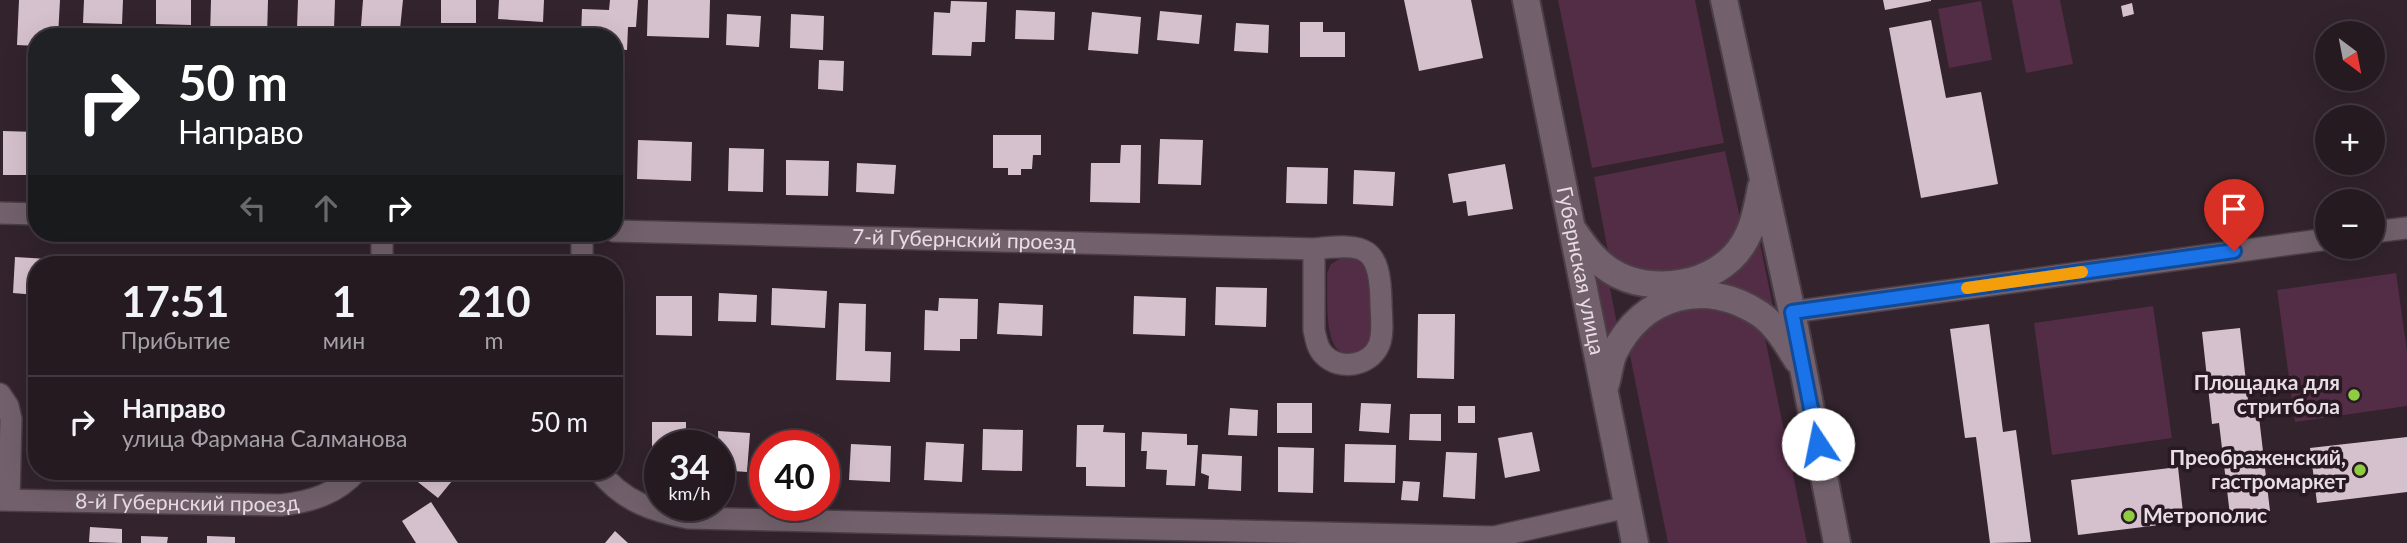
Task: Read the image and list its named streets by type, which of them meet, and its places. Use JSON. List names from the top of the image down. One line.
{"streets":{"street":["7-й Губернский проезд","Губернская улица","8-й Губернский проезд"]},"places":["Площадка для стритбола","Преображенский, гастромаркет","Метрополис"],"north":"bottom right","page":{"map_buttons":["+","−"],"turn":["50 m","Направо"],"eta":["17:51","Прибытие","1","мин","210","m"],"list":[{"name":"Направо","note":"улица Фармана Салманова","value":"50 m"}],"speed":"34 km/h","limit":"40"}}
